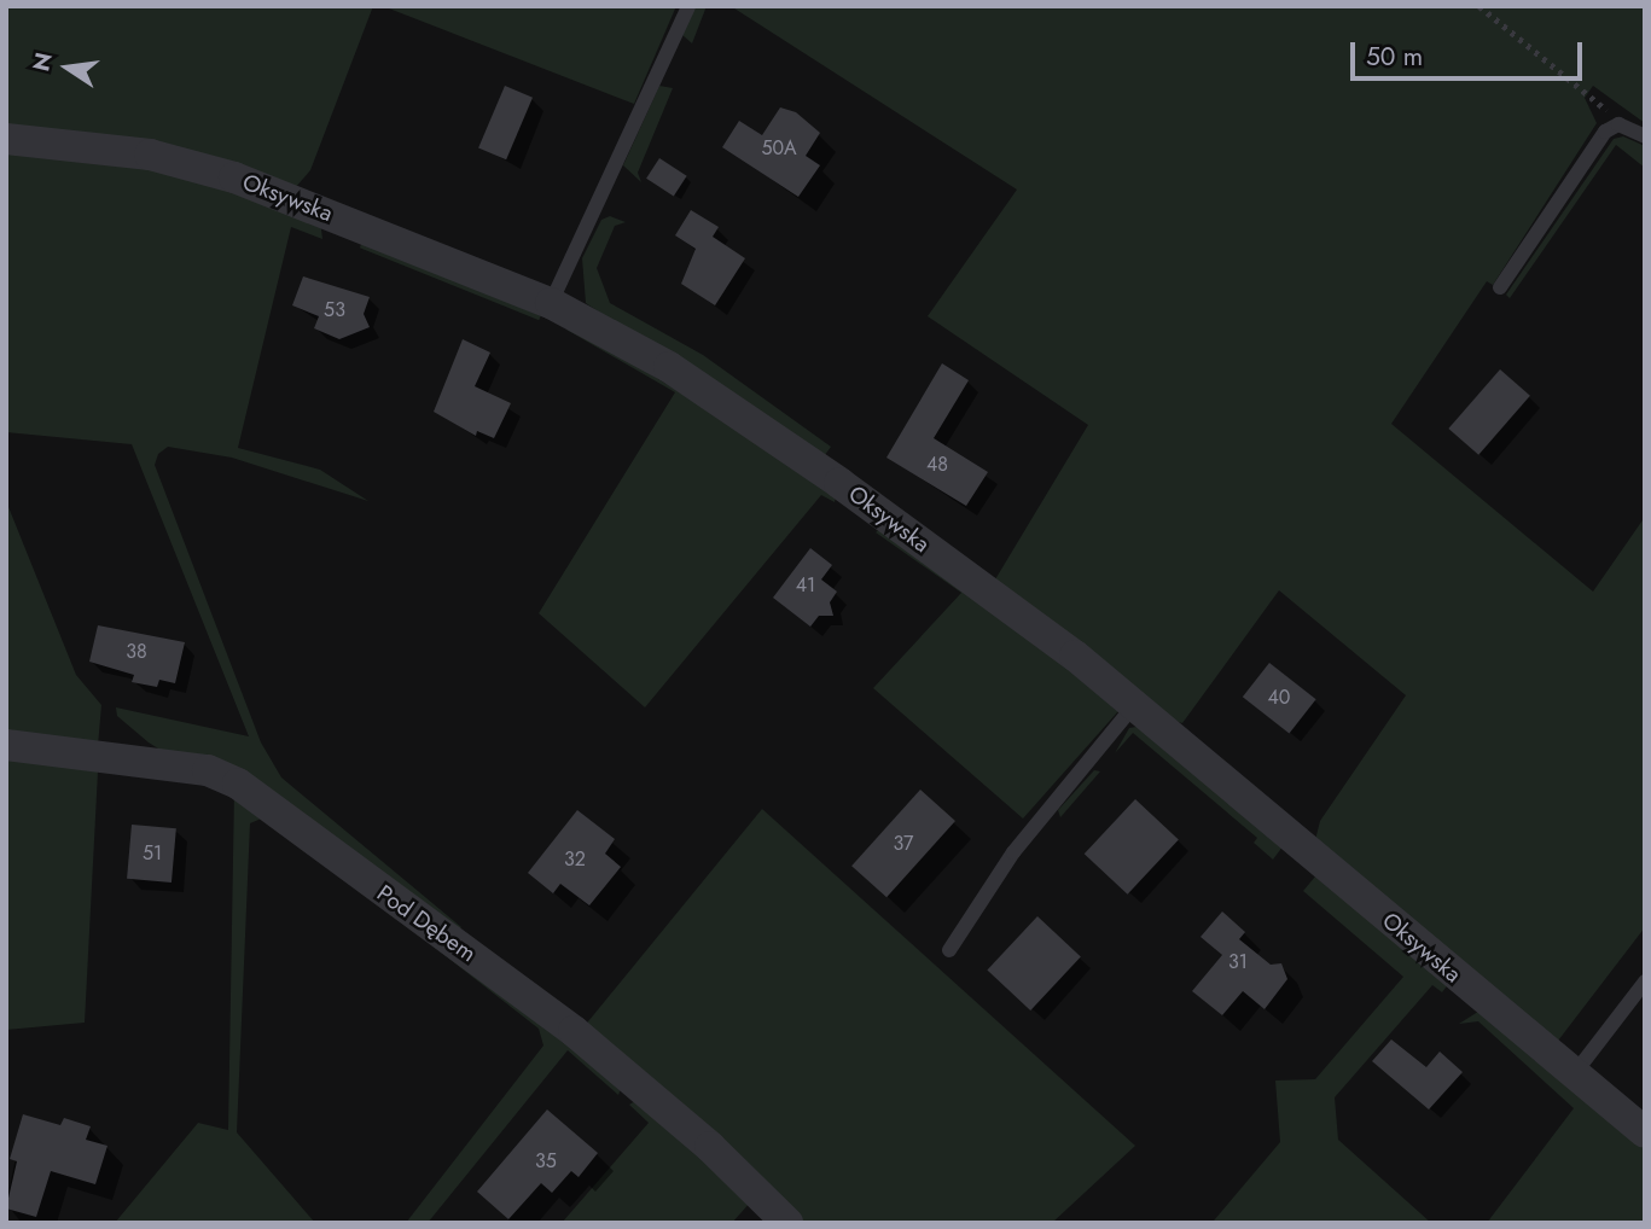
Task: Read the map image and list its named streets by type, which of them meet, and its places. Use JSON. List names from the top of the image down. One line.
{"streets":{"street":["Oksywska","Pod Dębem"]},"house_numbers":["50A","53","48","41","38","40","37","51","32","31","35"],"scale_bar":"50 m","north":"left"}
